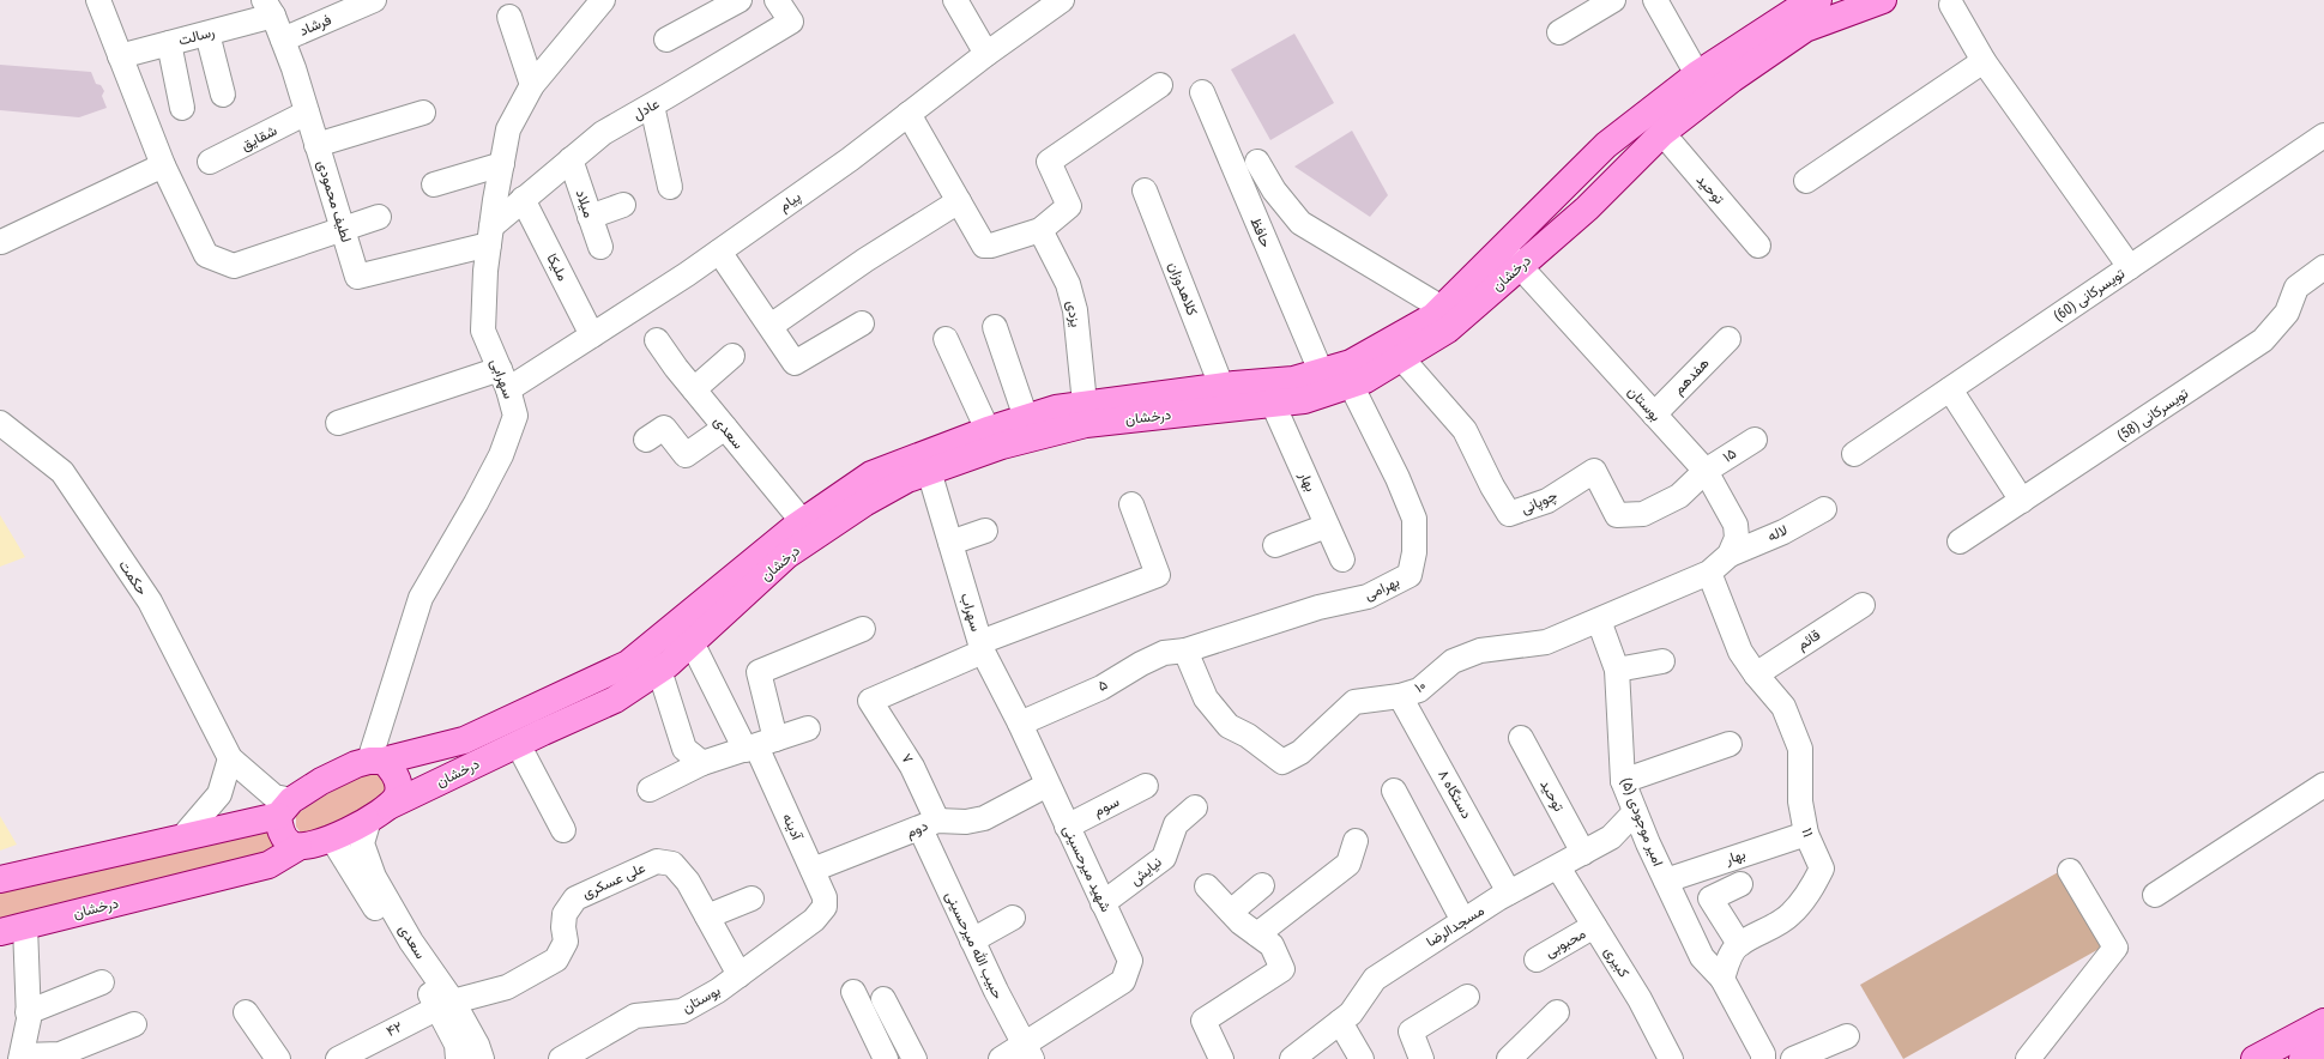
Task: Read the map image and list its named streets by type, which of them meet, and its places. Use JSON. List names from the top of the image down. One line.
{"streets":{"main road":["درخشان"],"street":["فرشاد","رسالت","عادل","شقایق","توحید","لطیف محمودی","پیام","میلاد","حافظ","ملیکا","کلاهدوزان","تویسرکانی (60)","یزدی","هفدهم","سهرابی","بوستان","تویسرکانی (58)","سعدی","۱۵","بهار","چوپانی","لاله","حکمت","بهرامی","سهراب","قائم","۵","۱۰","۷","۸ دستگاه","سوم","امیر موجودی (۵)","آدینه","دوم","۱۱","شهید میرحسینی","نیایش","علی عسکری","مسجدالرضا","محبوبی","حبیب الله میرحسینی","کبیری","۴۲"]},"crossings":[["فرشاد","لطیف محمودی"],["رسالت","لطیف محمودی"],["عادل","لطیف محمودی"],["عادل","میلاد"],["عادل","ملیکا"],["عادل","سهرابی"],["شقایق","لطیف محمودی"],["توحید","درخشان"],["توحید","مسجدالرضا"],["لطیف محمودی","سهرابی"],["پیام","ملیکا"],["پیام","سهرابی"],["حافظ","درخشان"],["درخشان","کلاهدوزان"],["درخشان","یزدی"],["درخشان","سهرابی"],["درخشان","بوستان"],["درخشان","سعدی"],["درخشان","بهار"],["درخشان","چوپانی"],["درخشان","بهرامی"],["درخشان","سهراب"],["هفدهم","بوستان"],["بوستان","۱۵"],["بوستان","چوپانی"],["بوستان","لاله"],["بوستان","آدینه"],["بوستان","علی عسکری"],["سعدی","علی عسکری"],["سعدی","۴۲"],["۱۵","چوپانی"],["بهار","امیر موجودی (۵)"],["بهار","۱۱"],["بهرامی","۵"],["بهرامی","۱۰"],["سهراب","۷"],["سهراب","شهید میرحسینی"],["قائم","۱۱"],["۵","۱۰"],["۵","شهید میرحسینی"],["۱۰","۸ دستگاه"],["۱۰","امیر موجودی (۵)"],["۱۰","۱۱"],["۷","دوم"],["۷","حبیب الله میرحسینی"],["۸ دستگاه","مسجدالرضا"],["سوم","شهید میرحسینی"],["امیر موجودی (۵)","مسجدالرضا"],["آدینه","دوم"],["دوم","شهید میرحسینی"],["دوم","حبیب الله میرحسینی"],["شهید میرحسینی","نیایش"],["شهید میرحسینی","حبیب الله میرحسینی"],["علی عسکری","۴۲"],["مسجدالرضا","کبیری"],["محبوبی","کبیری"]]}
